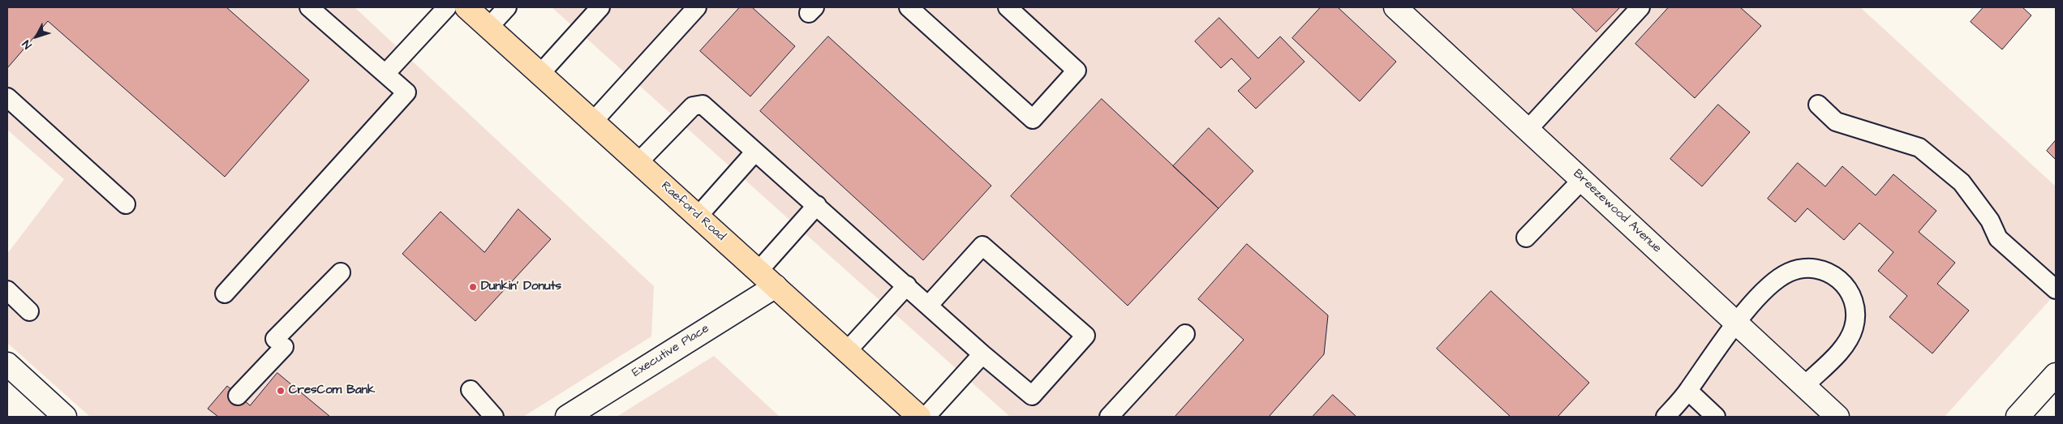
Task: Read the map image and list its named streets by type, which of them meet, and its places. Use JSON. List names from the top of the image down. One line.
{"streets":{"main road":["Raeford Road"],"street":["Breezewood Avenue","Executive Place"]},"crossings":[["Raeford Road","Executive Place"]],"places":["Dunkin' Donuts","CresCom Bank"],"north":"bottom left"}
